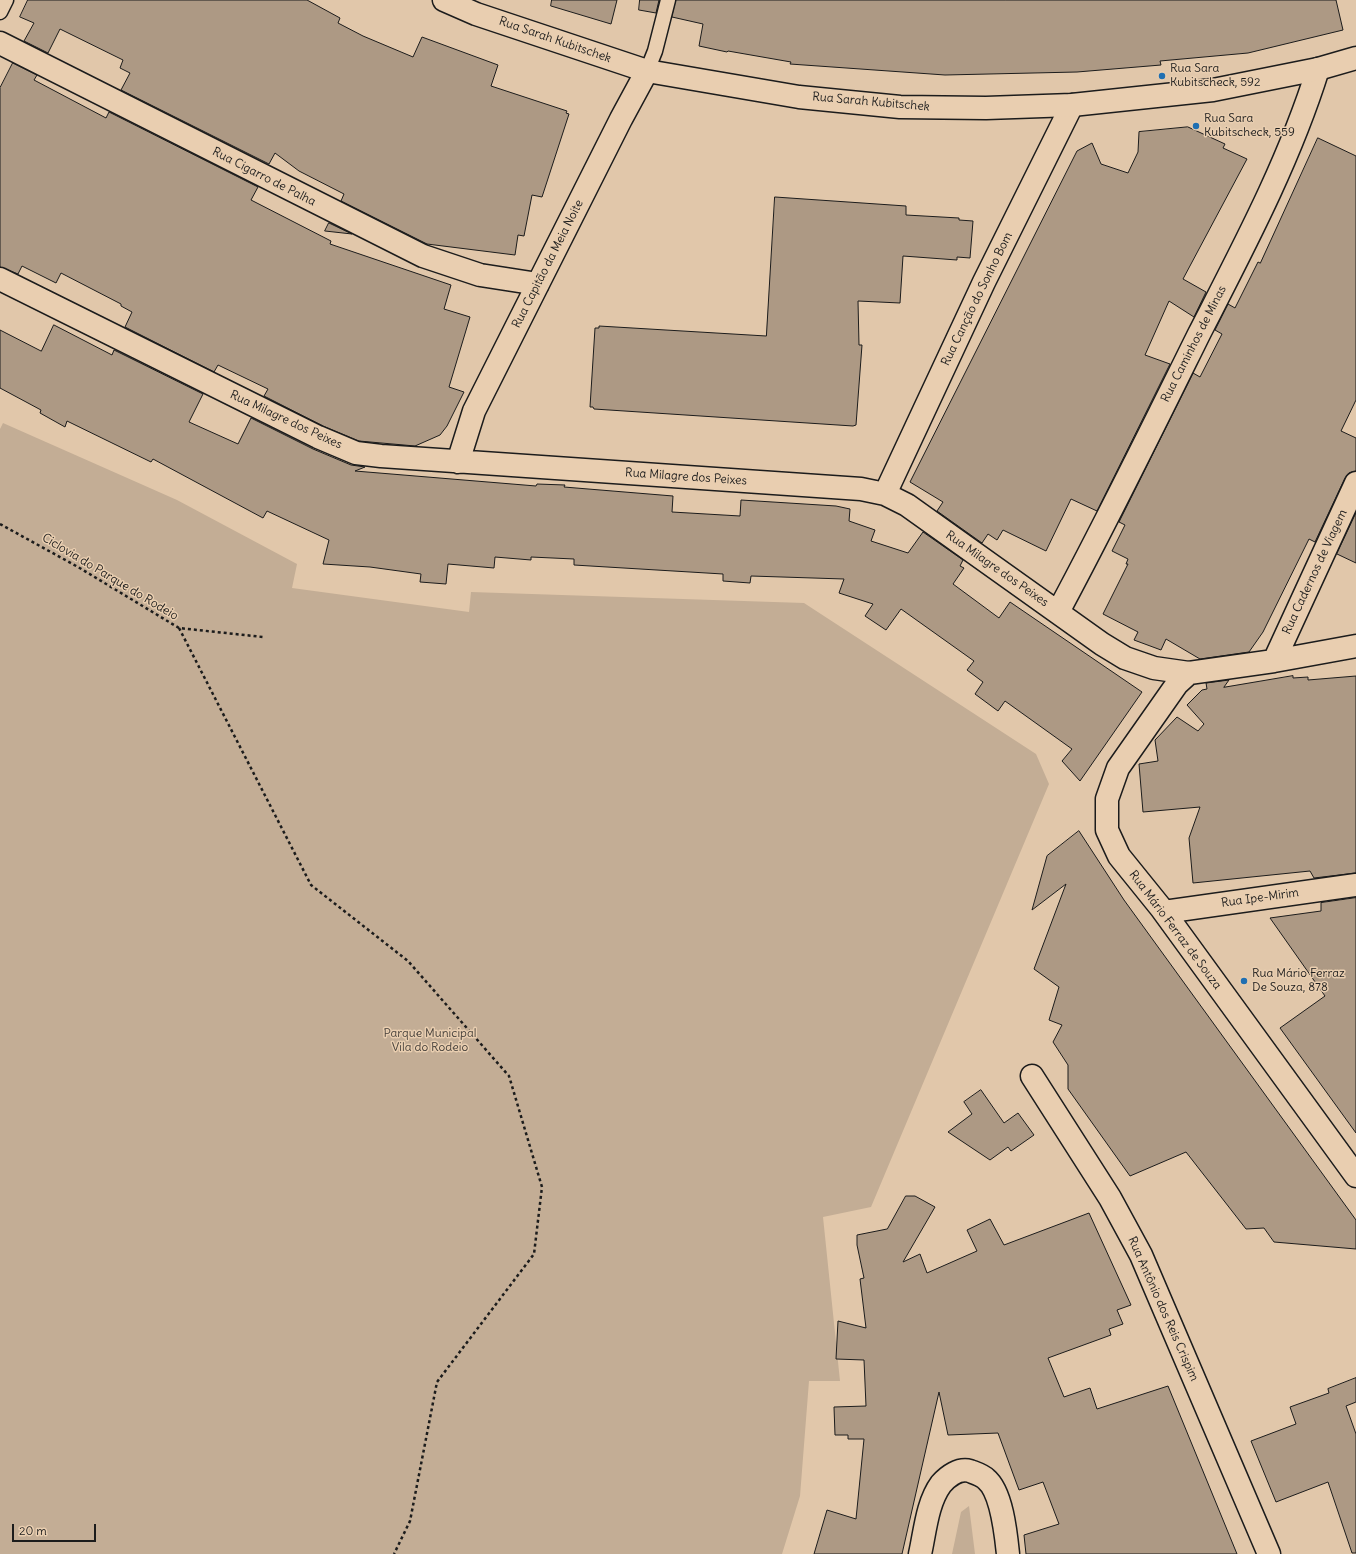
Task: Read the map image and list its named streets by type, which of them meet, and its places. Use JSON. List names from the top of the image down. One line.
{"streets":{"street":["Rua Sarah Kubitschek","Rua Cigarro de Palha","Rua Capitão da Meia Noite","Rua Canção do Sonho Bom","Rua Caminhos de Minas","Rua Milagre dos Peixes","Rua Cadernos de Viagem","Rua Ipe-Mirim","Rua Mário Ferraz de Souza","Rua Antônio dos Reis Crispim"],"path":["Ciclovia do Parque do Rodeio"]},"crossings":[["Rua Sarah Kubitschek","Rua Capitão da Meia Noite"],["Rua Sarah Kubitschek","Rua Canção do Sonho Bom"],["Rua Sarah Kubitschek","Rua Caminhos de Minas"],["Rua Cigarro de Palha","Rua Capitão da Meia Noite"],["Rua Capitão da Meia Noite","Rua Milagre dos Peixes"],["Rua Canção do Sonho Bom","Rua Milagre dos Peixes"],["Rua Caminhos de Minas","Rua Milagre dos Peixes"],["Rua Milagre dos Peixes","Rua Cadernos de Viagem"],["Rua Milagre dos Peixes","Rua Mário Ferraz de Souza"],["Rua Ipe-Mirim","Rua Mário Ferraz de Souza"]],"parks":["Parque Municipal Vila do Rodeio"],"places":["Rua Sara Kubitscheck, 592","Rua Sara Kubitscheck, 559","Rua Mário Ferraz De Souza, 878"],"scale_bar":"20 m"}
